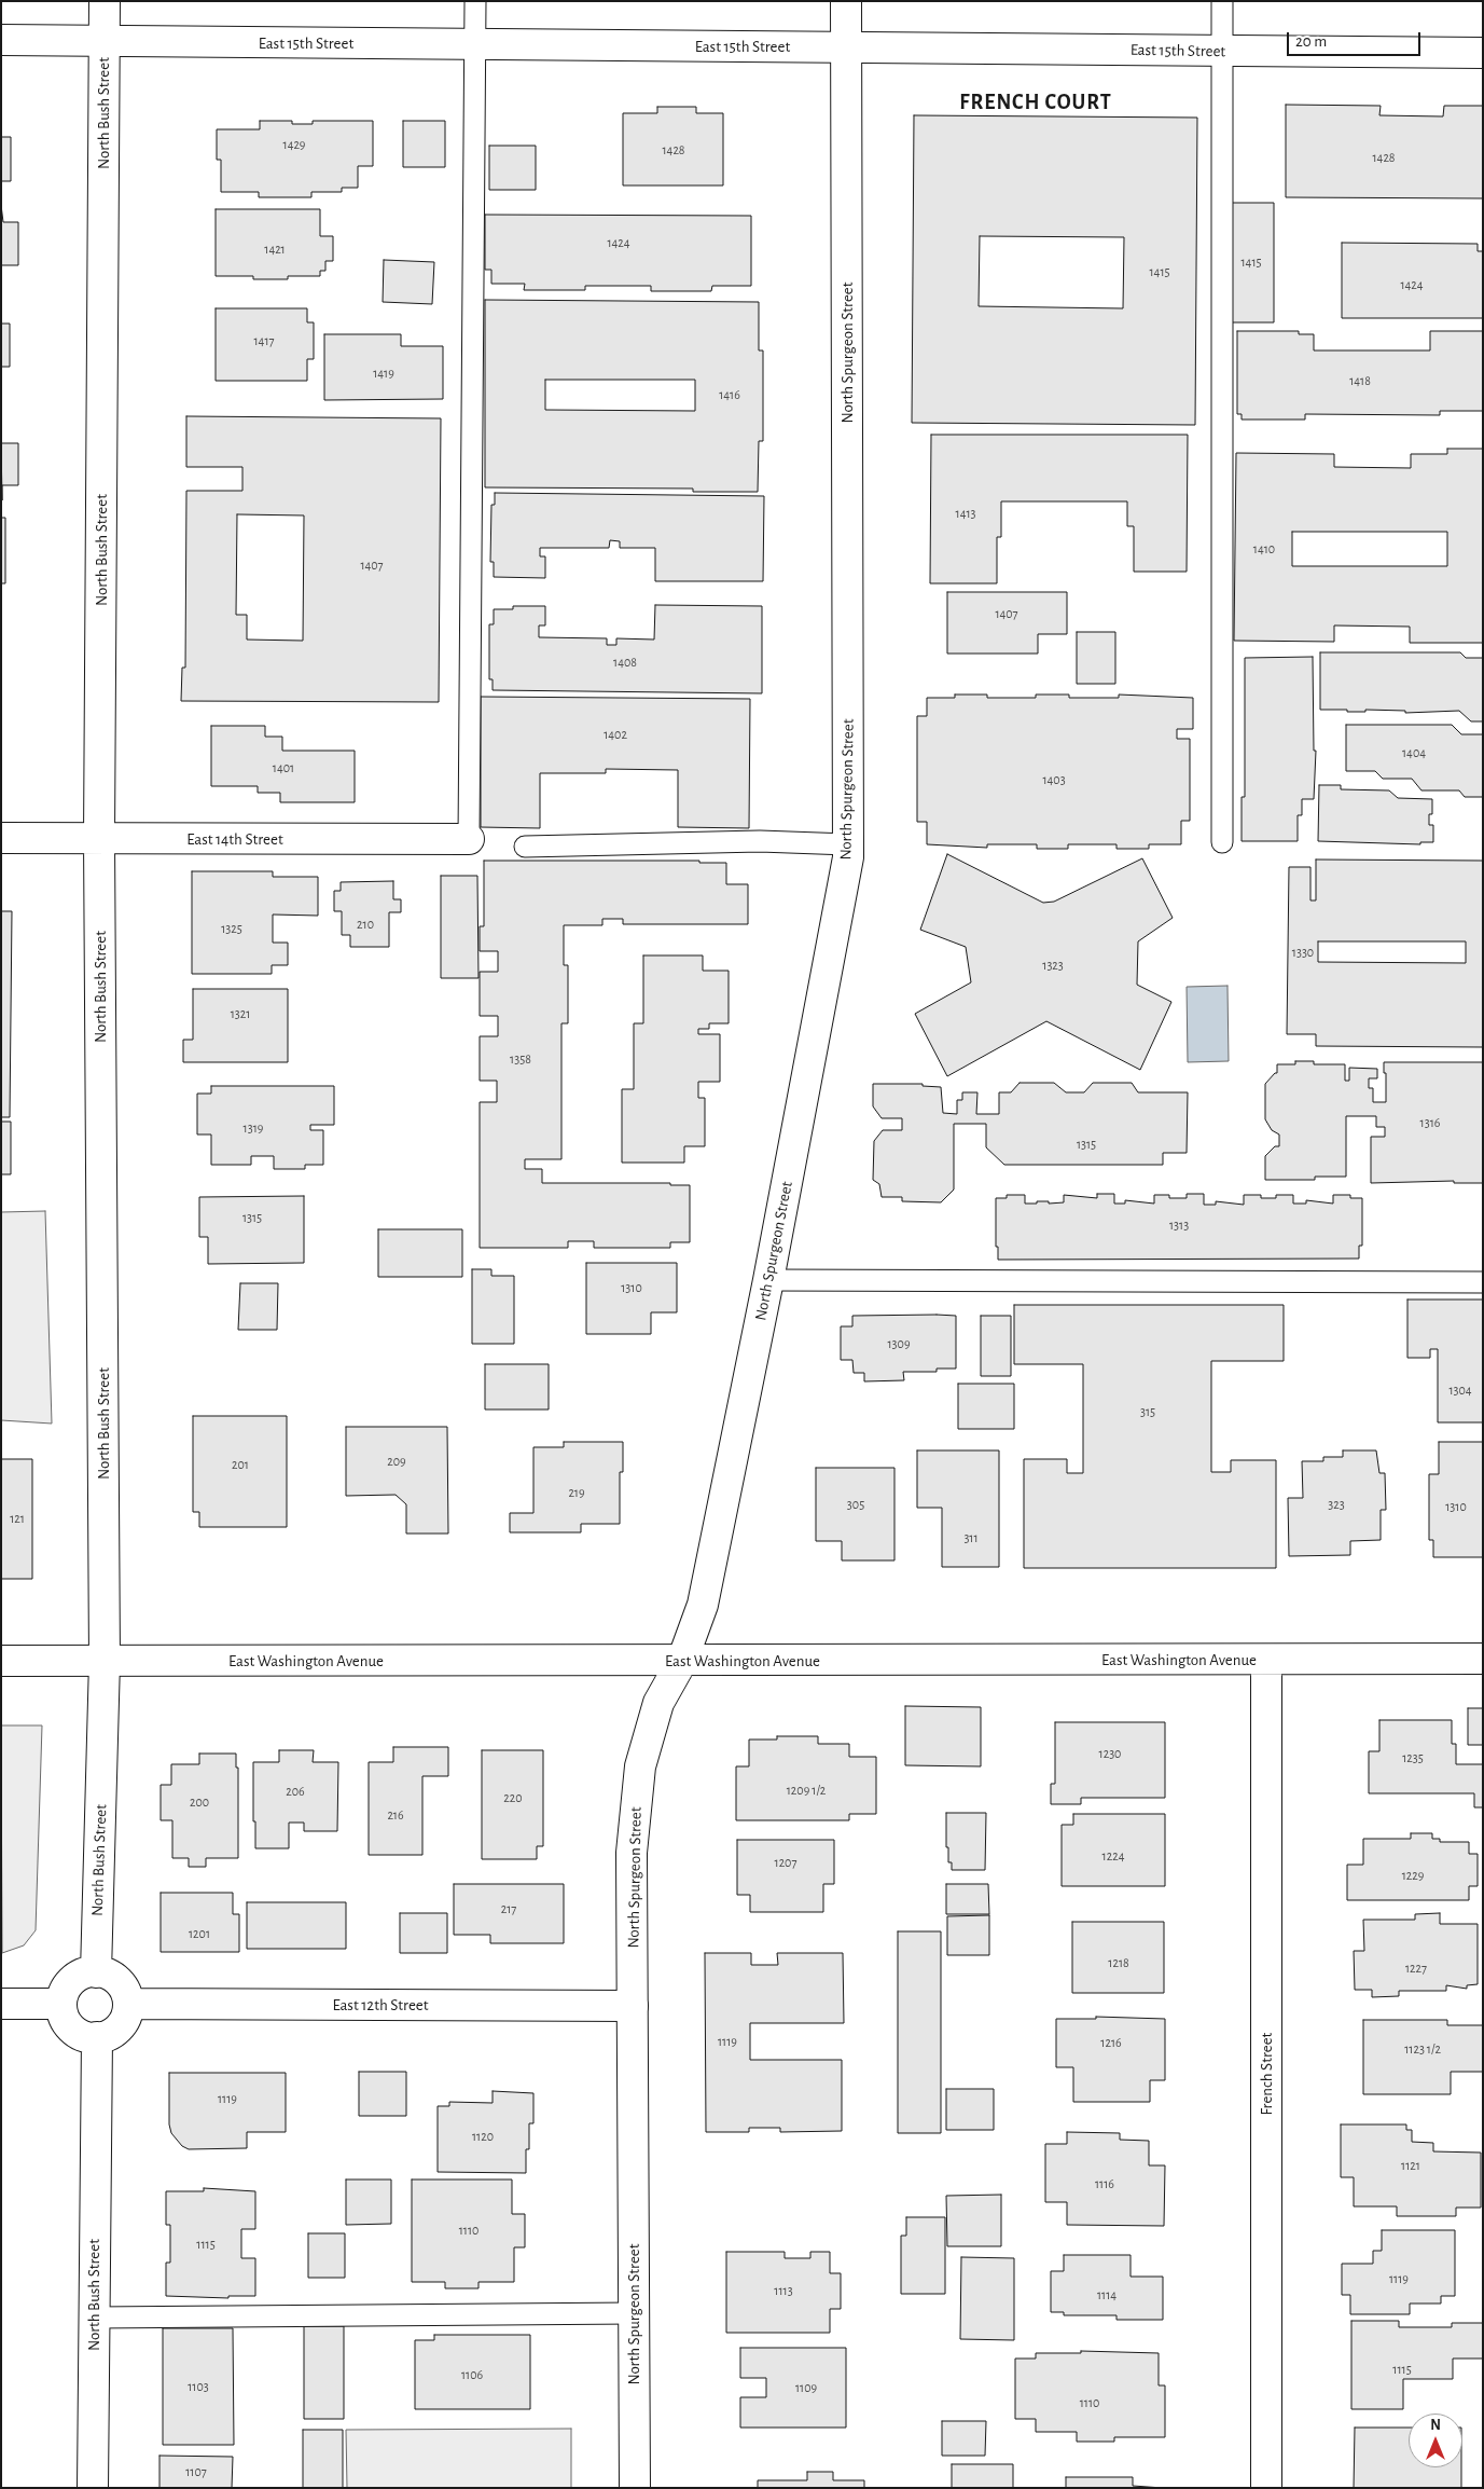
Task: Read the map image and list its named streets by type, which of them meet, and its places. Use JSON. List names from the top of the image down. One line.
{"streets":{"street":["East 15th Street","North Bush Street","North Spurgeon Street","East 14th Street","East Washington Avenue","East 12th Street","French Street"]},"crossings":[["East 15th Street","North Bush Street"],["East 15th Street","North Spurgeon Street"],["North Bush Street","East 14th Street"],["North Bush Street","East Washington Avenue"],["North Bush Street","East 12th Street"],["North Spurgeon Street","East Washington Avenue"],["North Spurgeon Street","East 12th Street"],["East Washington Avenue","French Street"]],"districts":["FRENCH COURT"],"house_numbers":["1429","1428","1428","1424","1421","1415","1415","1424","1417","1419","1418","1416","1413","1410","1407","1407","1408","1402","1404","1401","1403","210","1325","1330","1323","1321","1358","1316","1319","1315","1315","1313","1310","1309","1304","315","209","201","219","305","323","1310","121","311","1230","1235","1209 1/2","206","220","200","216","1224","1207","1229","217","1201","1218","1227","1119","1216","1123 1/2","1119","1120","1121","1116","1110","1115","1119","1113","1114","1115","1106","1103","1109","1110","1107"],"scale_bar":"20 m","north":"top"}
